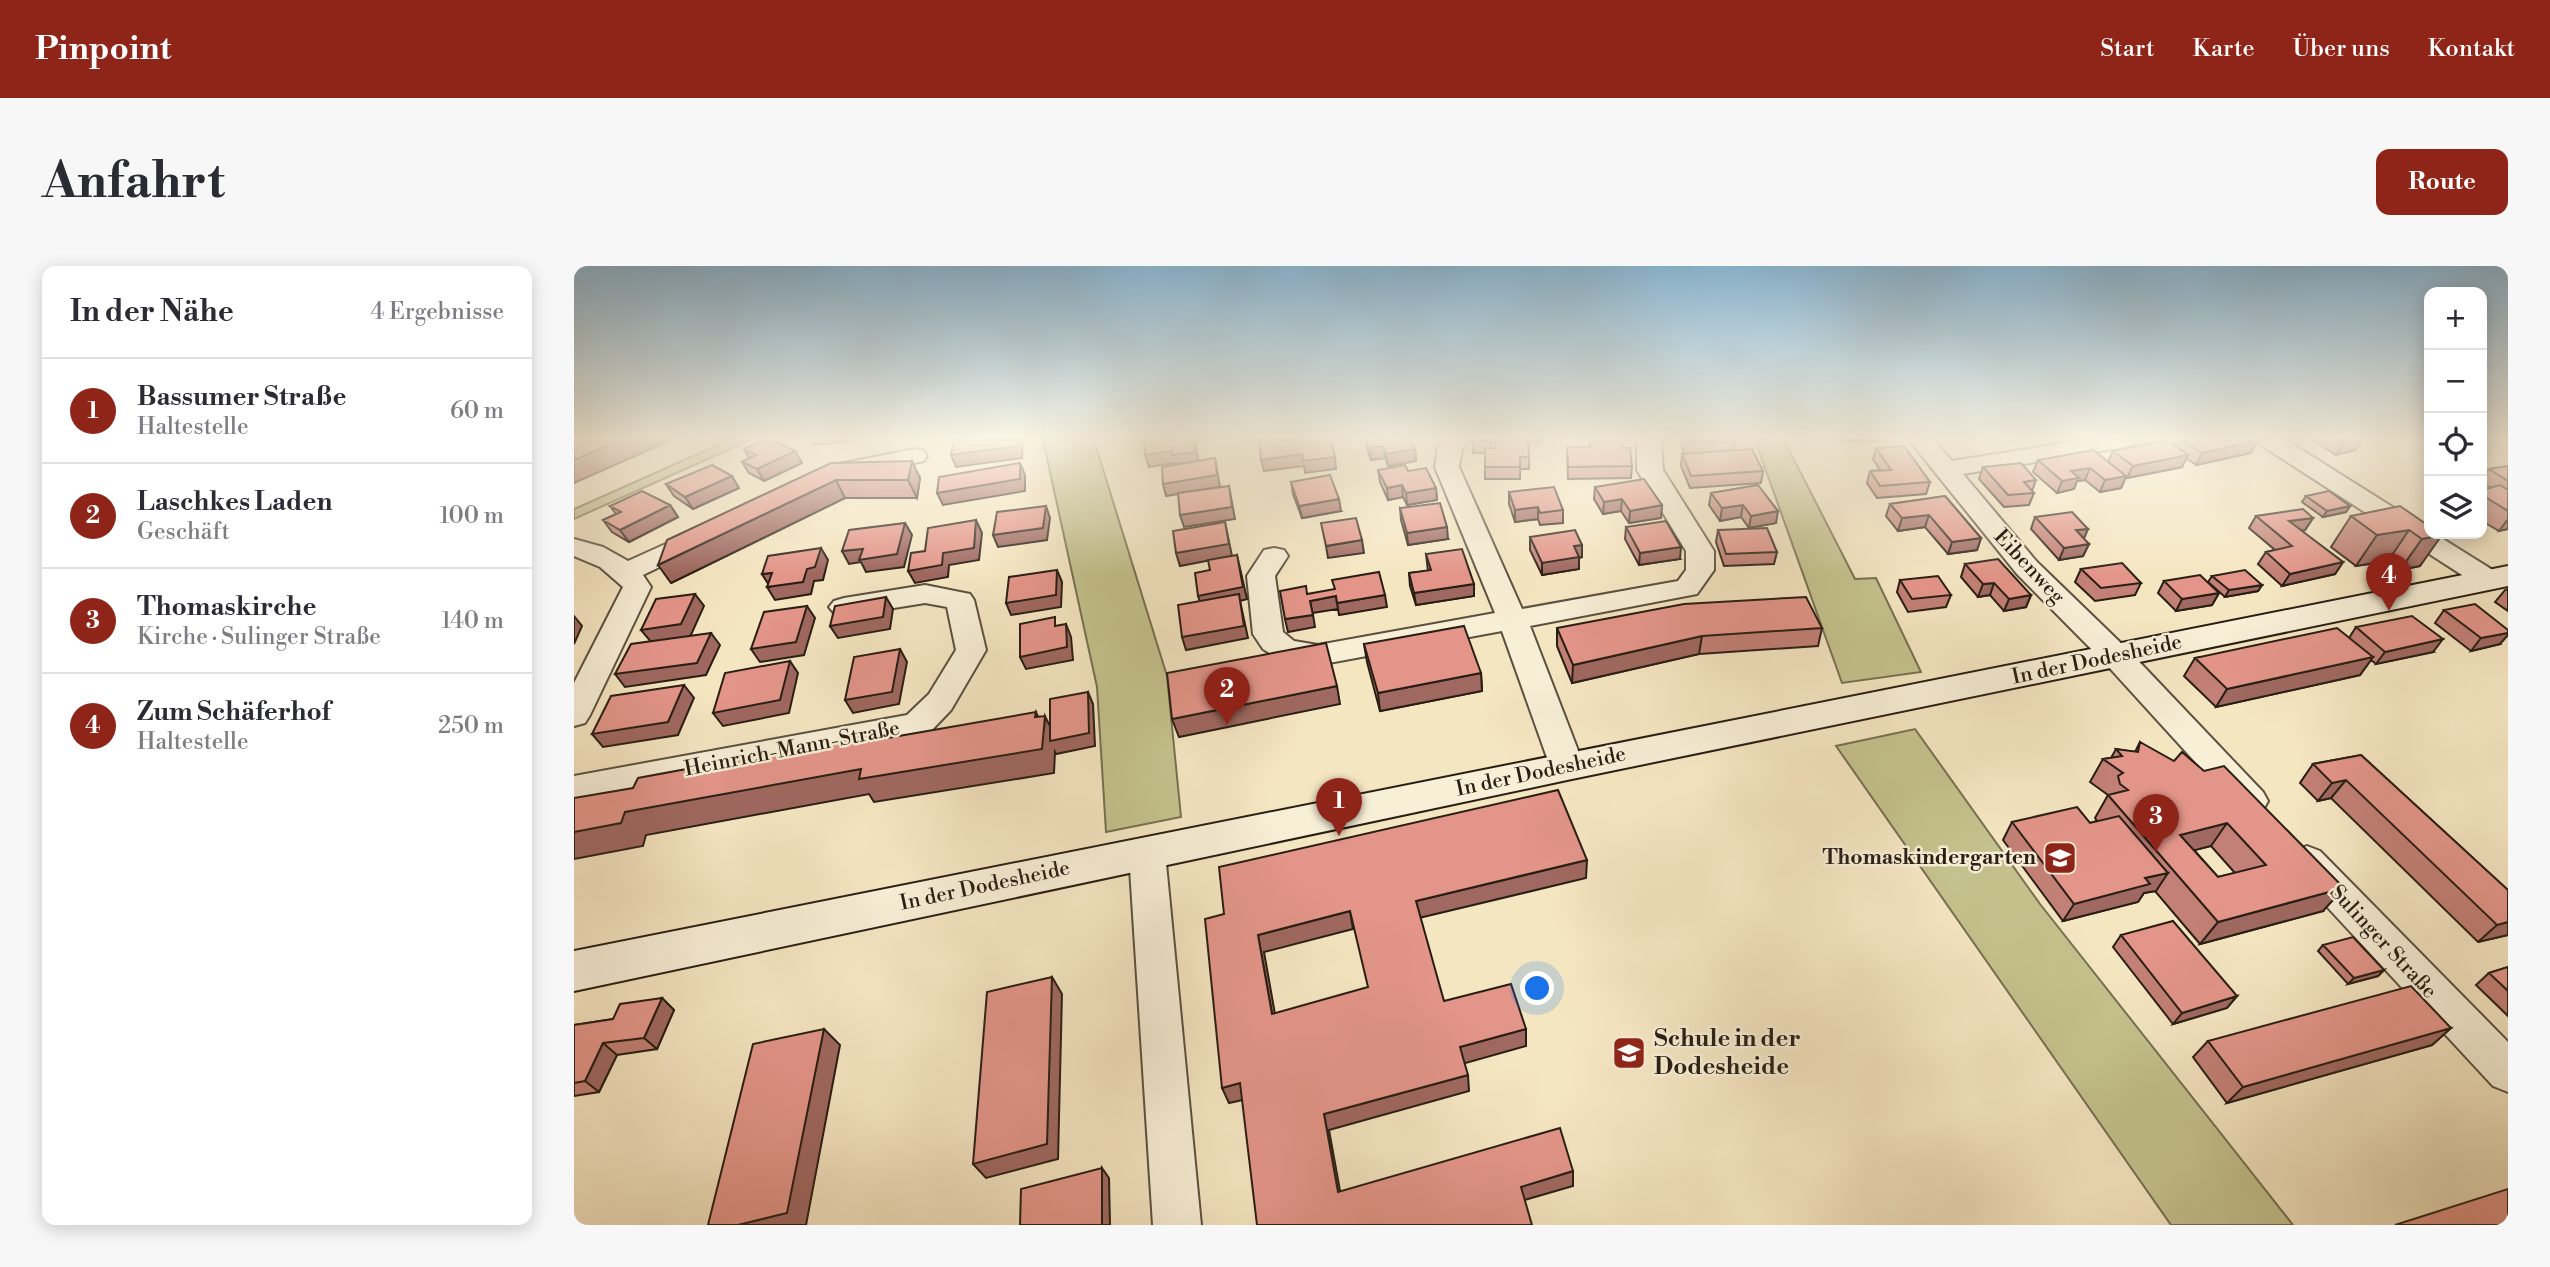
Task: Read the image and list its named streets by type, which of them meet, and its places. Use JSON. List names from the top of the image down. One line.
{"streets":{"street":["Eibenweg","In der Dodesheide","Heinrich-Mann-Straße","Sulinger Straße"]},"crossings":[["Eibenweg","In der Dodesheide"],["Eibenweg","Sulinger Straße"],["In der Dodesheide","Sulinger Straße"]],"places":{"school or university":["Thomaskindergarten","Schule in der Dodesheide"]},"page":{"header":"Pinpoint","nav":["Start","Karte","Über uns","Kontakt"],"buttons":"Route","title":"Anfahrt","heading":["In der Nähe","4 Ergebnisse"],"map_buttons":["+","−"],"list":[{"mark":"1","name":"Bassumer Straße","note":"Haltestelle","value":"60 m"},{"mark":"2","name":"Laschkes Laden","note":"Geschäft","value":"100 m"},{"mark":"3","name":"Thomaskirche","note":"Kirche · Sulinger Straße","value":"140 m"},{"mark":"4","name":"Zum Schäferhof","note":"Haltestelle","value":"250 m"}],"pins":["4","2","1","3"]}}
